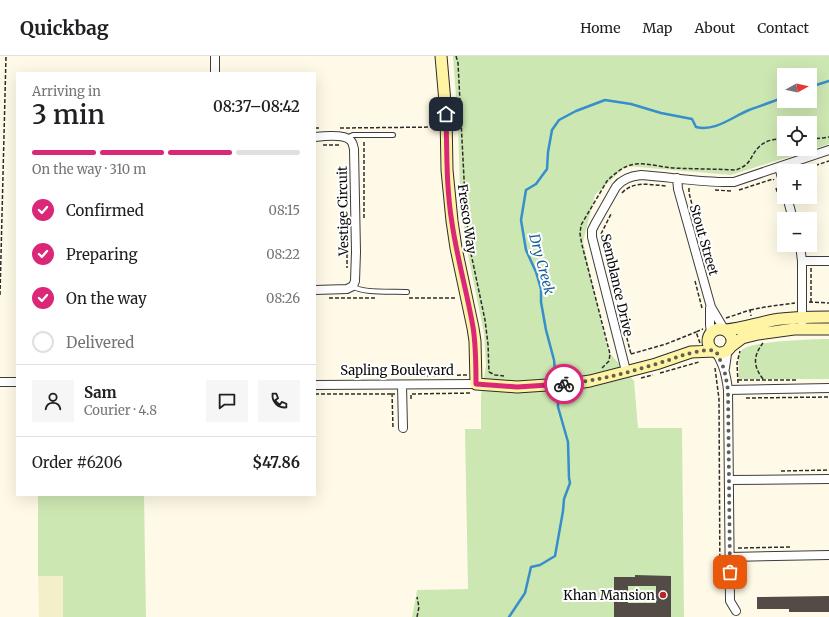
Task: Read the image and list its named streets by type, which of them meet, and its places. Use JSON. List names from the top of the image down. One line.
{"streets":{"street":["Vestige Circuit","Fresco Way","Stout Street","Semblance Drive","Sapling Boulevard"]},"crossings":[["Fresco Way","Sapling Boulevard"],["Stout Street","Semblance Drive"],["Stout Street","Sapling Boulevard"],["Semblance Drive","Sapling Boulevard"]],"water":["Dry Creek"],"places":["Khan Mansion"],"north":"right","page":{"header":"Quickbag","nav":["Home","Map","About","Contact"],"map_buttons":["+","−"],"heading":["3 min","Arriving in","08:37–08:42"],"panel":["Sam","Courier · 4.8","Order #6206","$47.86"],"bar":"On the way · 310 m","list":[["Confirmed","08:15"],["Preparing","08:22"],["On the way","08:26"],"Delivered"]}}
